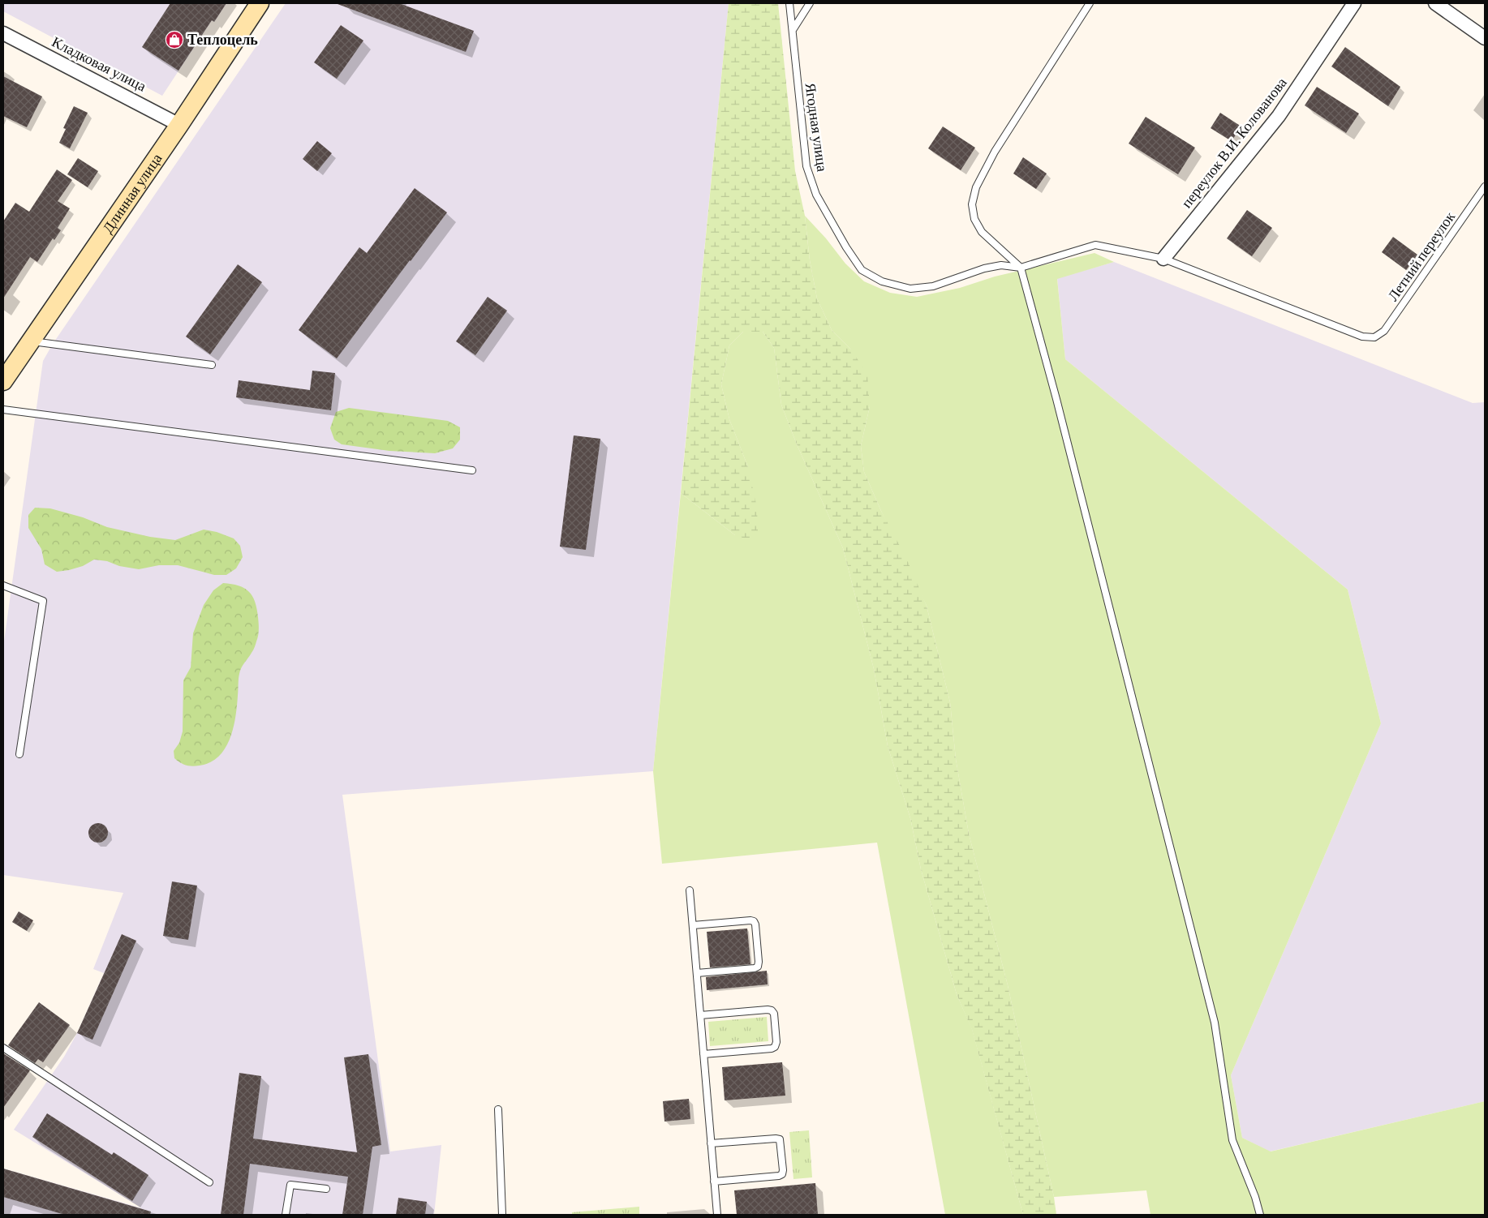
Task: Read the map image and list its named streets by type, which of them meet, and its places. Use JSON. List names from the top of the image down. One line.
{"streets":{"street":["Кладковая улица","переулок В.И. Колованова","Длинная улица"],"lane":["Ягодная улица","Летний переулок"]},"crossings":[["Кладковая улица","Длинная улица"],["переулок В.И. Колованова","Летний переулок"]],"places":{"shop":["Теплоцель"]}}
